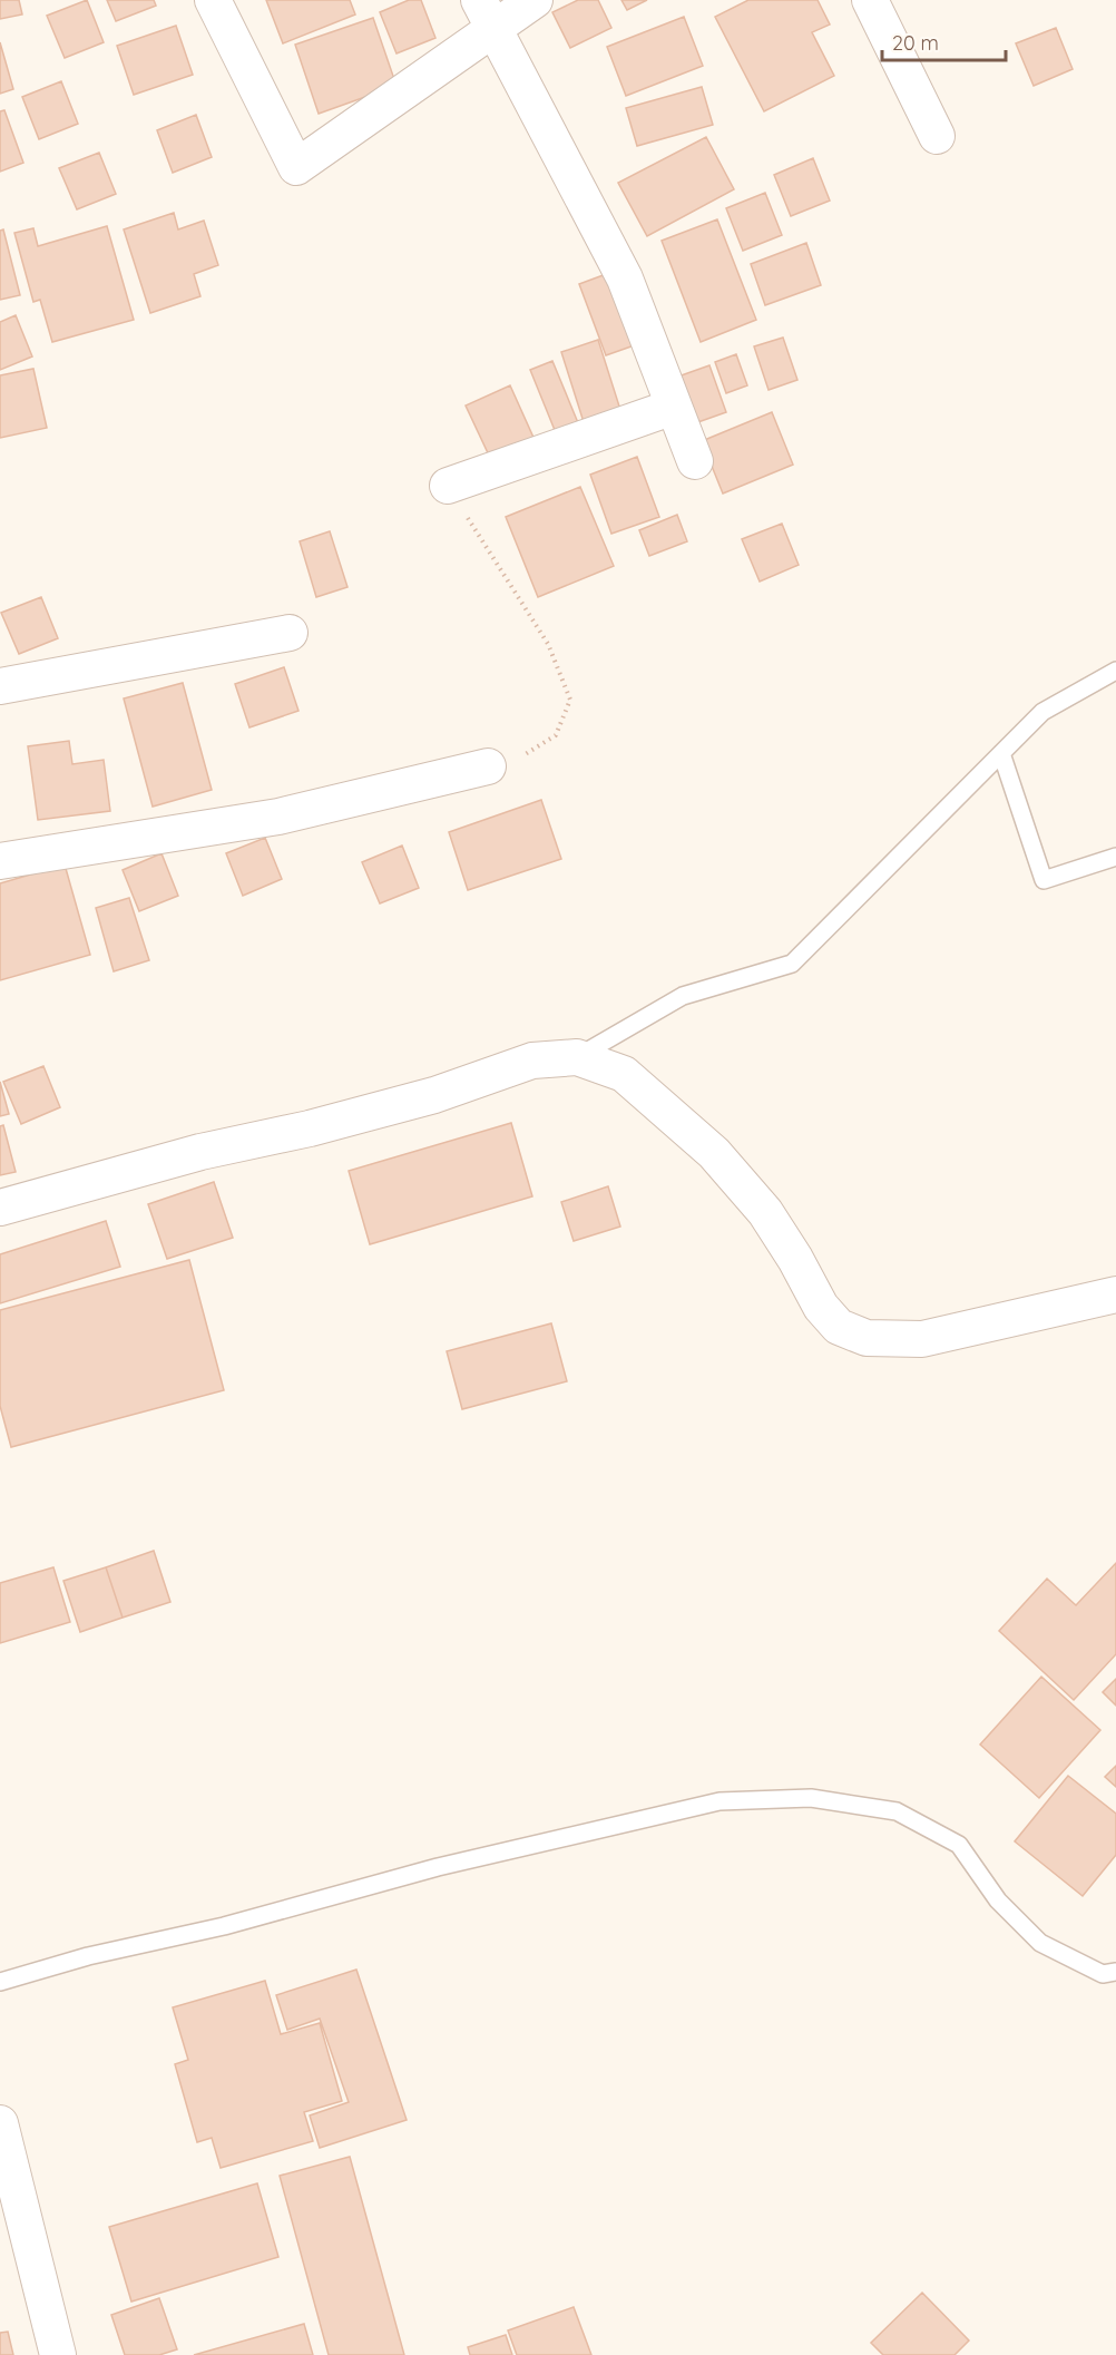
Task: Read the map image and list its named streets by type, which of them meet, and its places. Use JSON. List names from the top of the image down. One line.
{"scale_bar":"20 m"}
